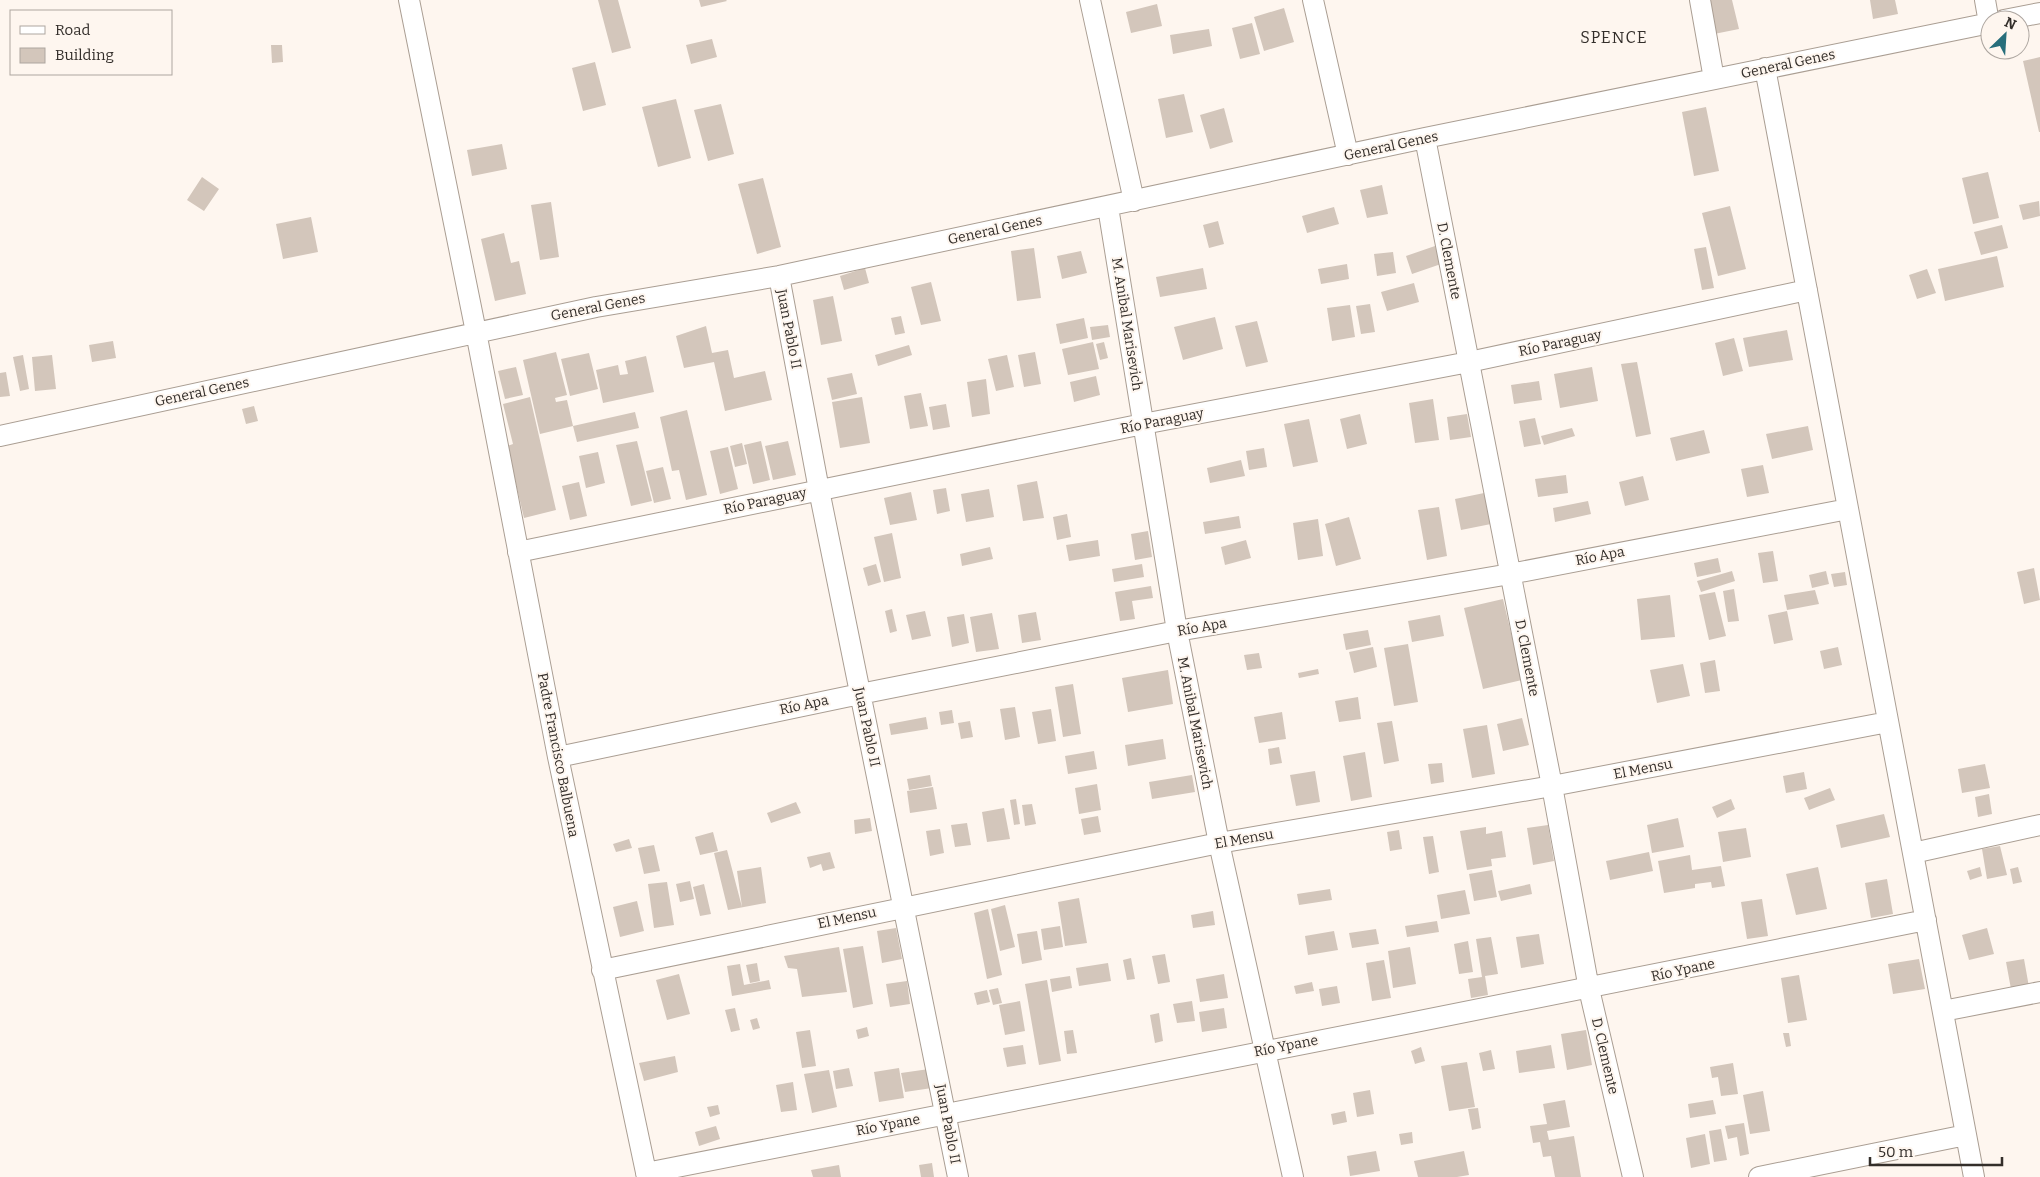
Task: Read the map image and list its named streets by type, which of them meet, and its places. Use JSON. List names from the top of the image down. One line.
{"streets":{"street":["General Genes","D. Clemente","M. Anibal Marisevich","Juan Pablo II","Río Paraguay","Río Apa","Padre Francisco Balbuena","El Mensu","Río Ypane"]},"crossings":[["General Genes","D. Clemente"],["General Genes","M. Anibal Marisevich"],["General Genes","Juan Pablo II"],["General Genes","Padre Francisco Balbuena"],["D. Clemente","Río Paraguay"],["D. Clemente","Río Apa"],["D. Clemente","El Mensu"],["D. Clemente","Río Ypane"],["M. Anibal Marisevich","Río Paraguay"],["M. Anibal Marisevich","Río Apa"],["M. Anibal Marisevich","El Mensu"],["M. Anibal Marisevich","Río Ypane"],["Juan Pablo II","Río Paraguay"],["Juan Pablo II","Río Apa"],["Juan Pablo II","El Mensu"],["Juan Pablo II","Río Ypane"],["Río Paraguay","Padre Francisco Balbuena"],["Río Apa","Padre Francisco Balbuena"],["Padre Francisco Balbuena","El Mensu"],["Padre Francisco Balbuena","Río Ypane"]],"districts":["SPENCE"],"legend":["Road","Building"],"scale_bar":"50 m","north":"top right"}
